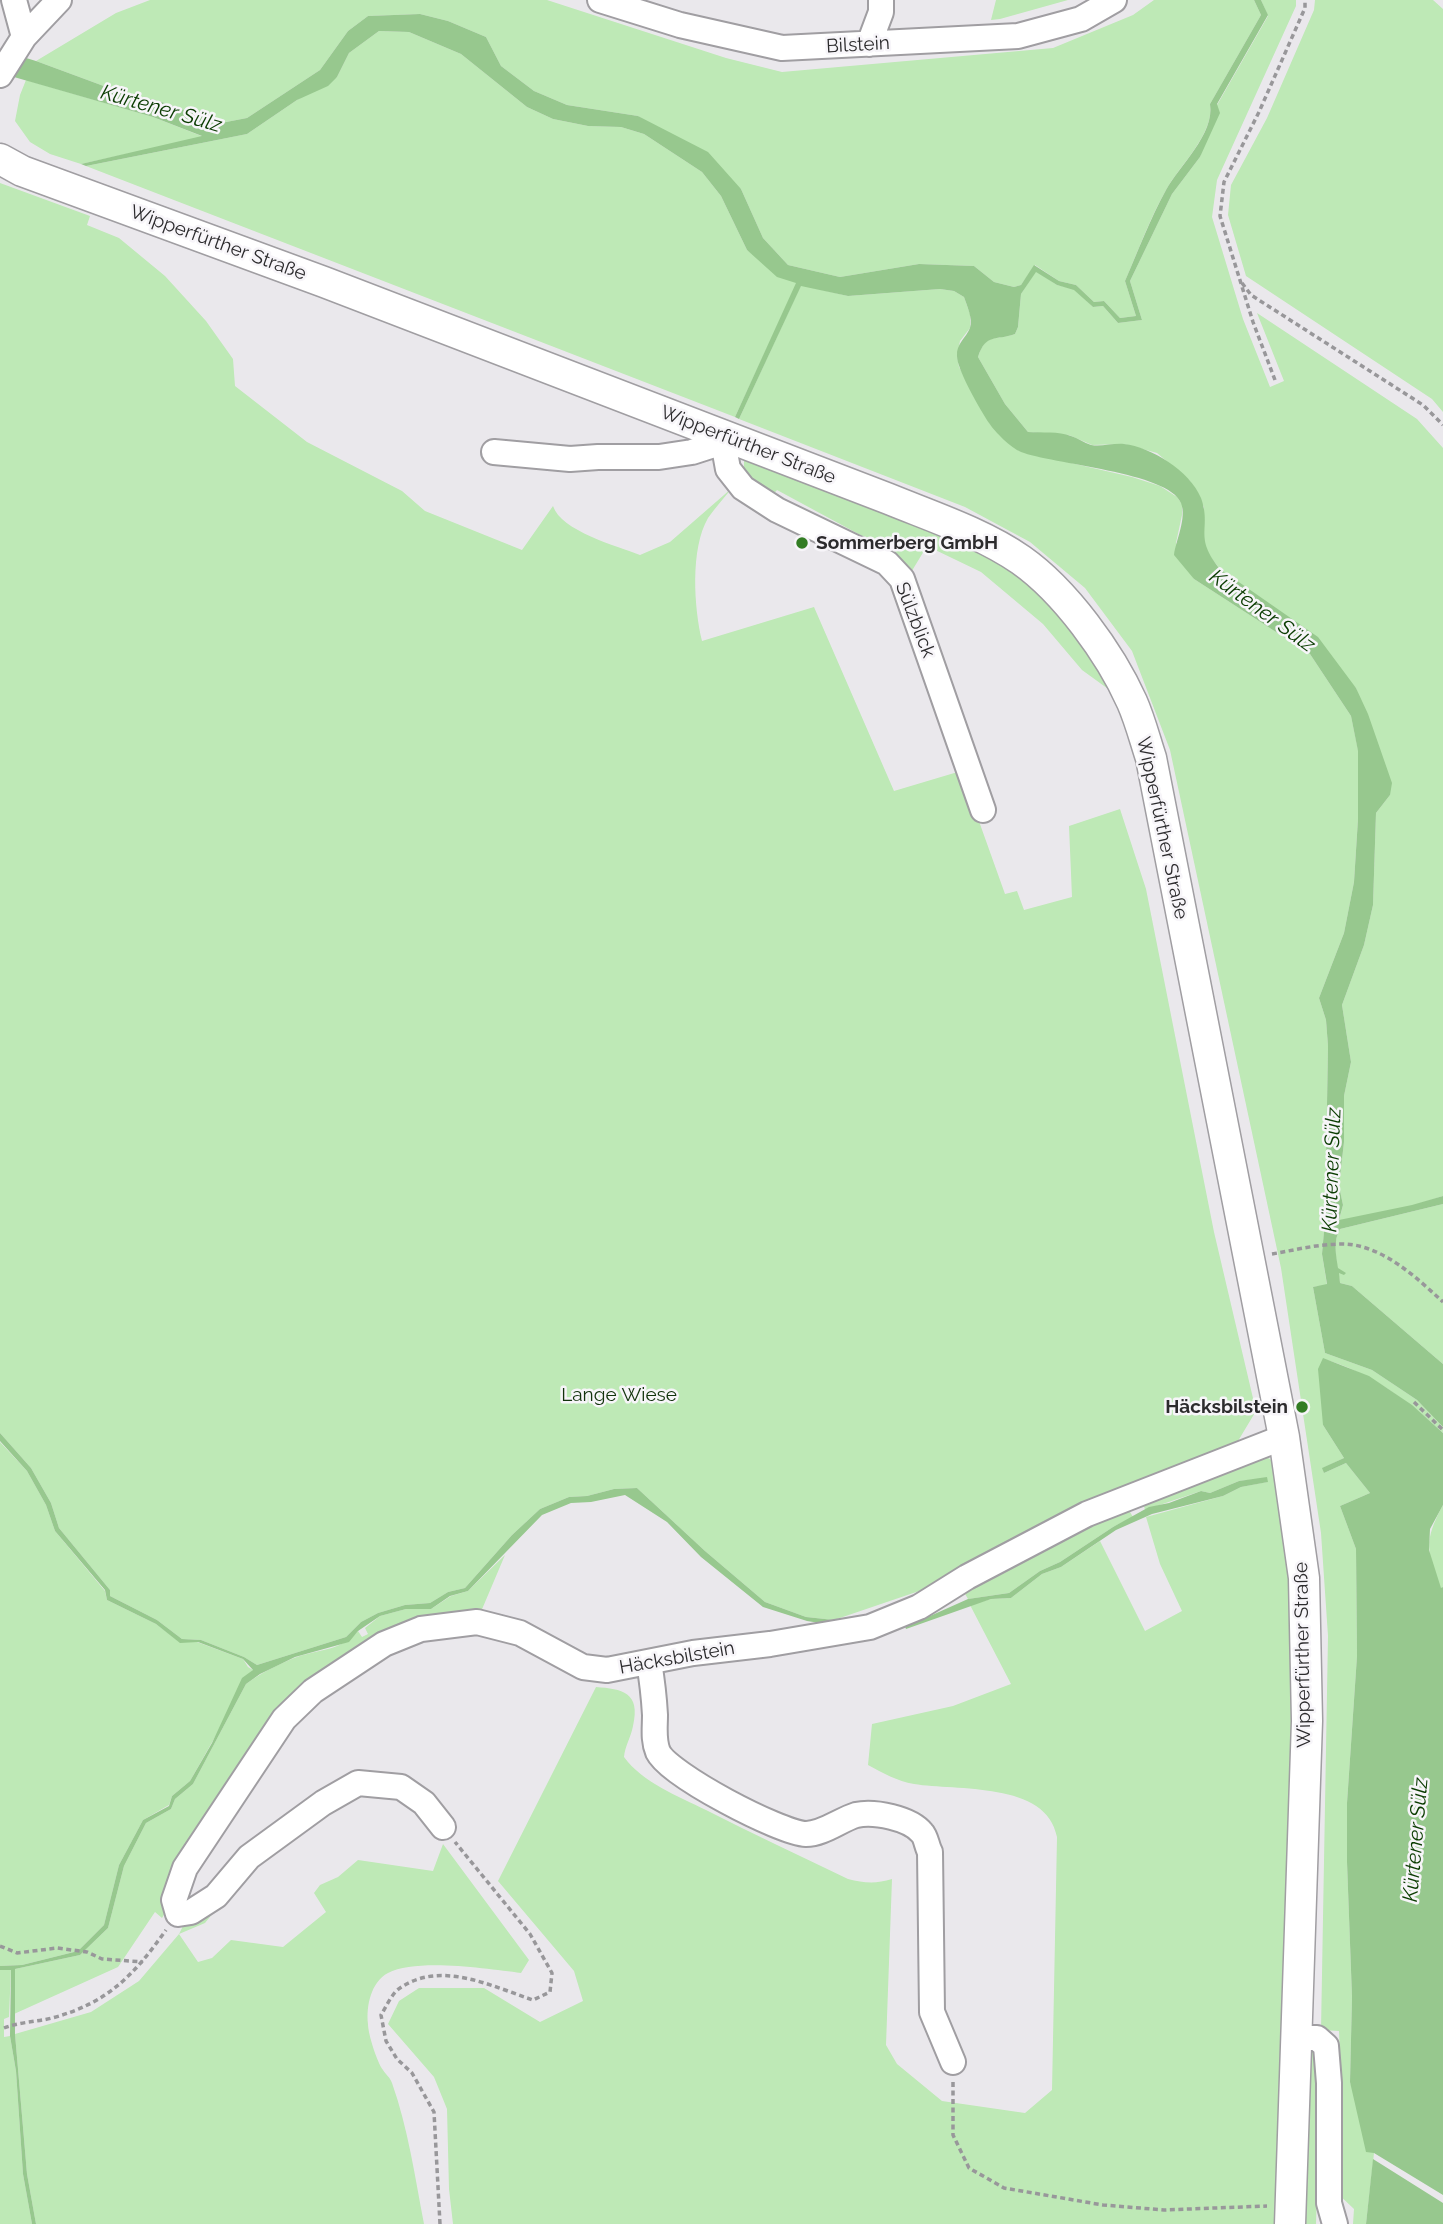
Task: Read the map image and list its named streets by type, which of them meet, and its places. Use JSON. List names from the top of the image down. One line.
{"streets":{"main road":["Wipperfürther Straße"],"street":["Bilstein","Sülzblick","Häcksbilstein"]},"crossings":[["Wipperfürther Straße","Sülzblick"],["Wipperfürther Straße","Häcksbilstein"]],"water":["Kürtener Sülz"],"parks":["Lange Wiese"],"places":["Sommerberg GmbH","Häcksbilstein"]}
